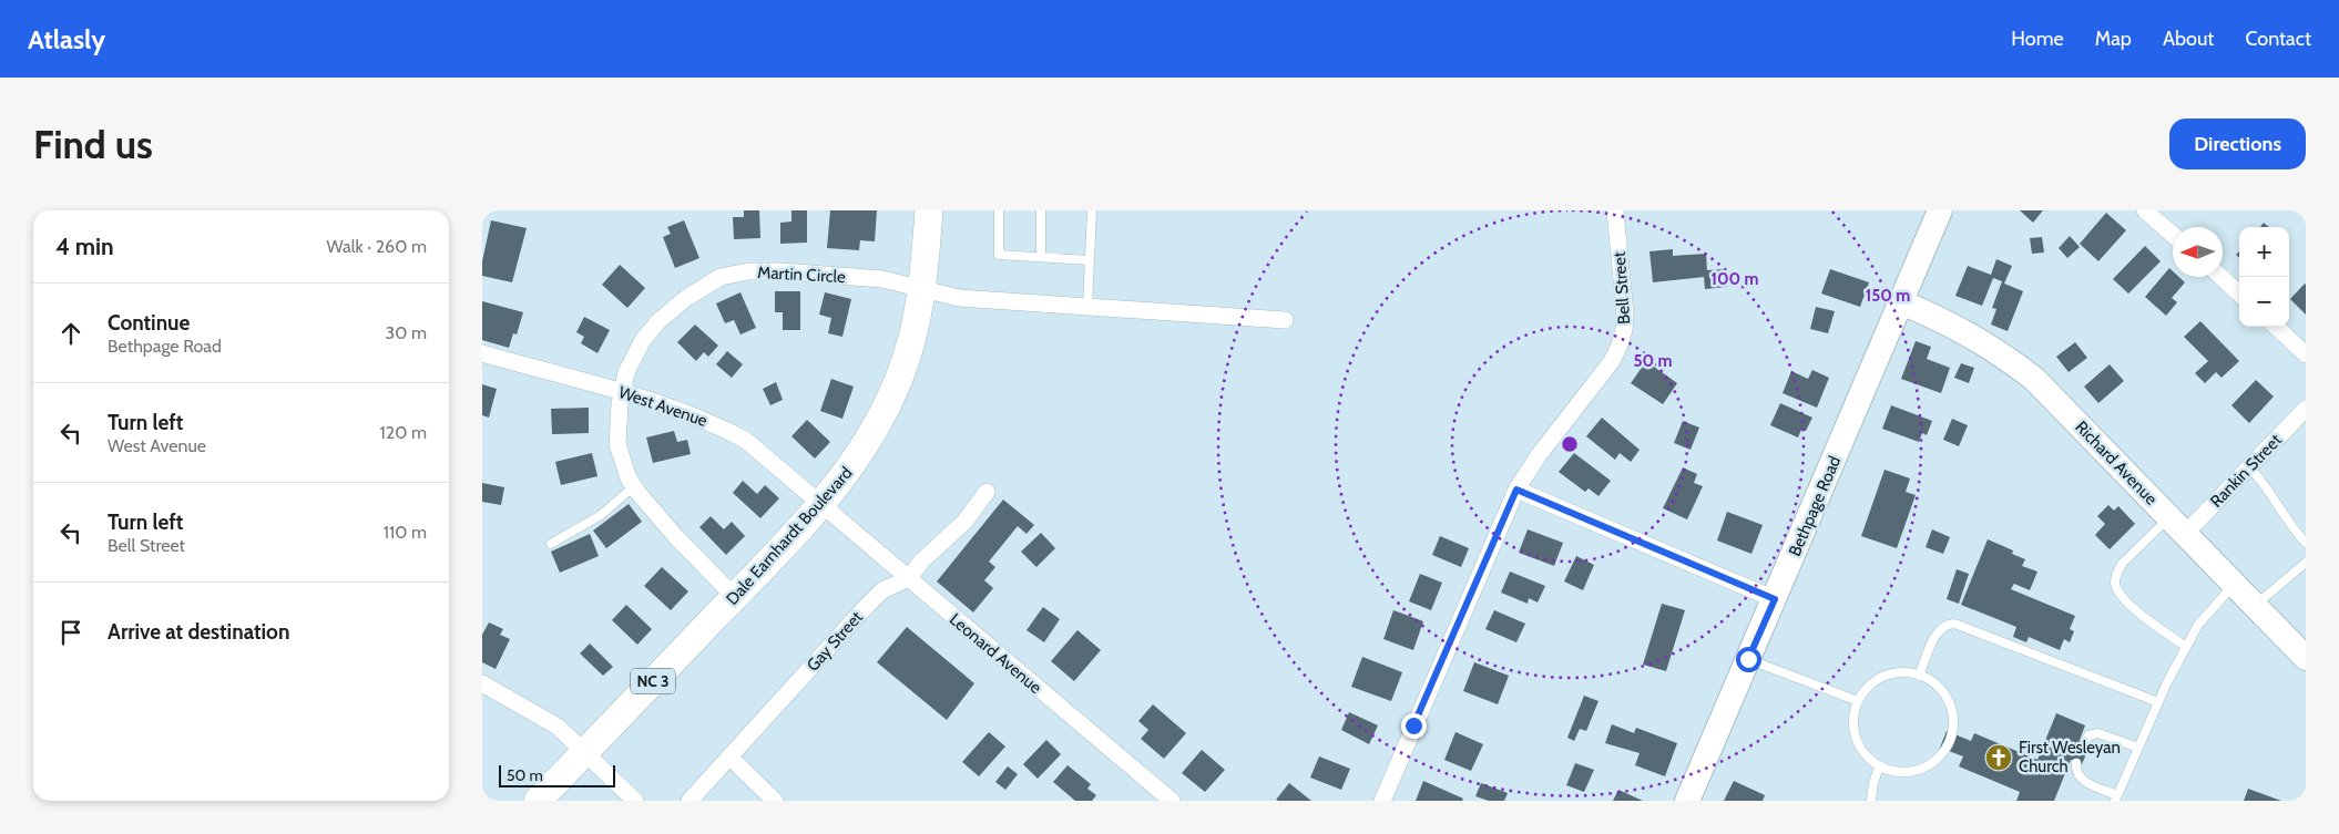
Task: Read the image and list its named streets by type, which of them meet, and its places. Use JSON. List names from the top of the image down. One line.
{"streets":{"main road":["Richard Avenue","Bethpage Road","Dale Earnhardt Boulevard","NC 3"],"street":["Martin Circle","Bell Street","West Avenue","Rankin Street","Gay Street","Leonard Avenue"]},"crossings":[["Martin Circle","West Avenue"],["Martin Circle","Dale Earnhardt Boulevard"],["West Avenue","Dale Earnhardt Boulevard"],["West Avenue","Leonard Avenue"],["Richard Avenue","Rankin Street"],["Richard Avenue","Bethpage Road"],["Dale Earnhardt Boulevard","Leonard Avenue"],["Gay Street","Leonard Avenue"]],"places":{"church":["First Wesleyan Church"]},"scale_bar":"50 m","north":"left","page":{"header":"Atlasly","nav":["Home","Map","About","Contact"],"buttons":"Directions","title":"Find us","heading":["4 min","Walk · 260 m"],"map_buttons":["+","−"],"list":[["Continue","Bethpage Road","30 m"],["Turn left","West Avenue","120 m"],["Turn left","Bell Street","110 m"],"Arrive at destination"],"scale":"50 m"},"rings":["100 m","150 m","50 m"]}
